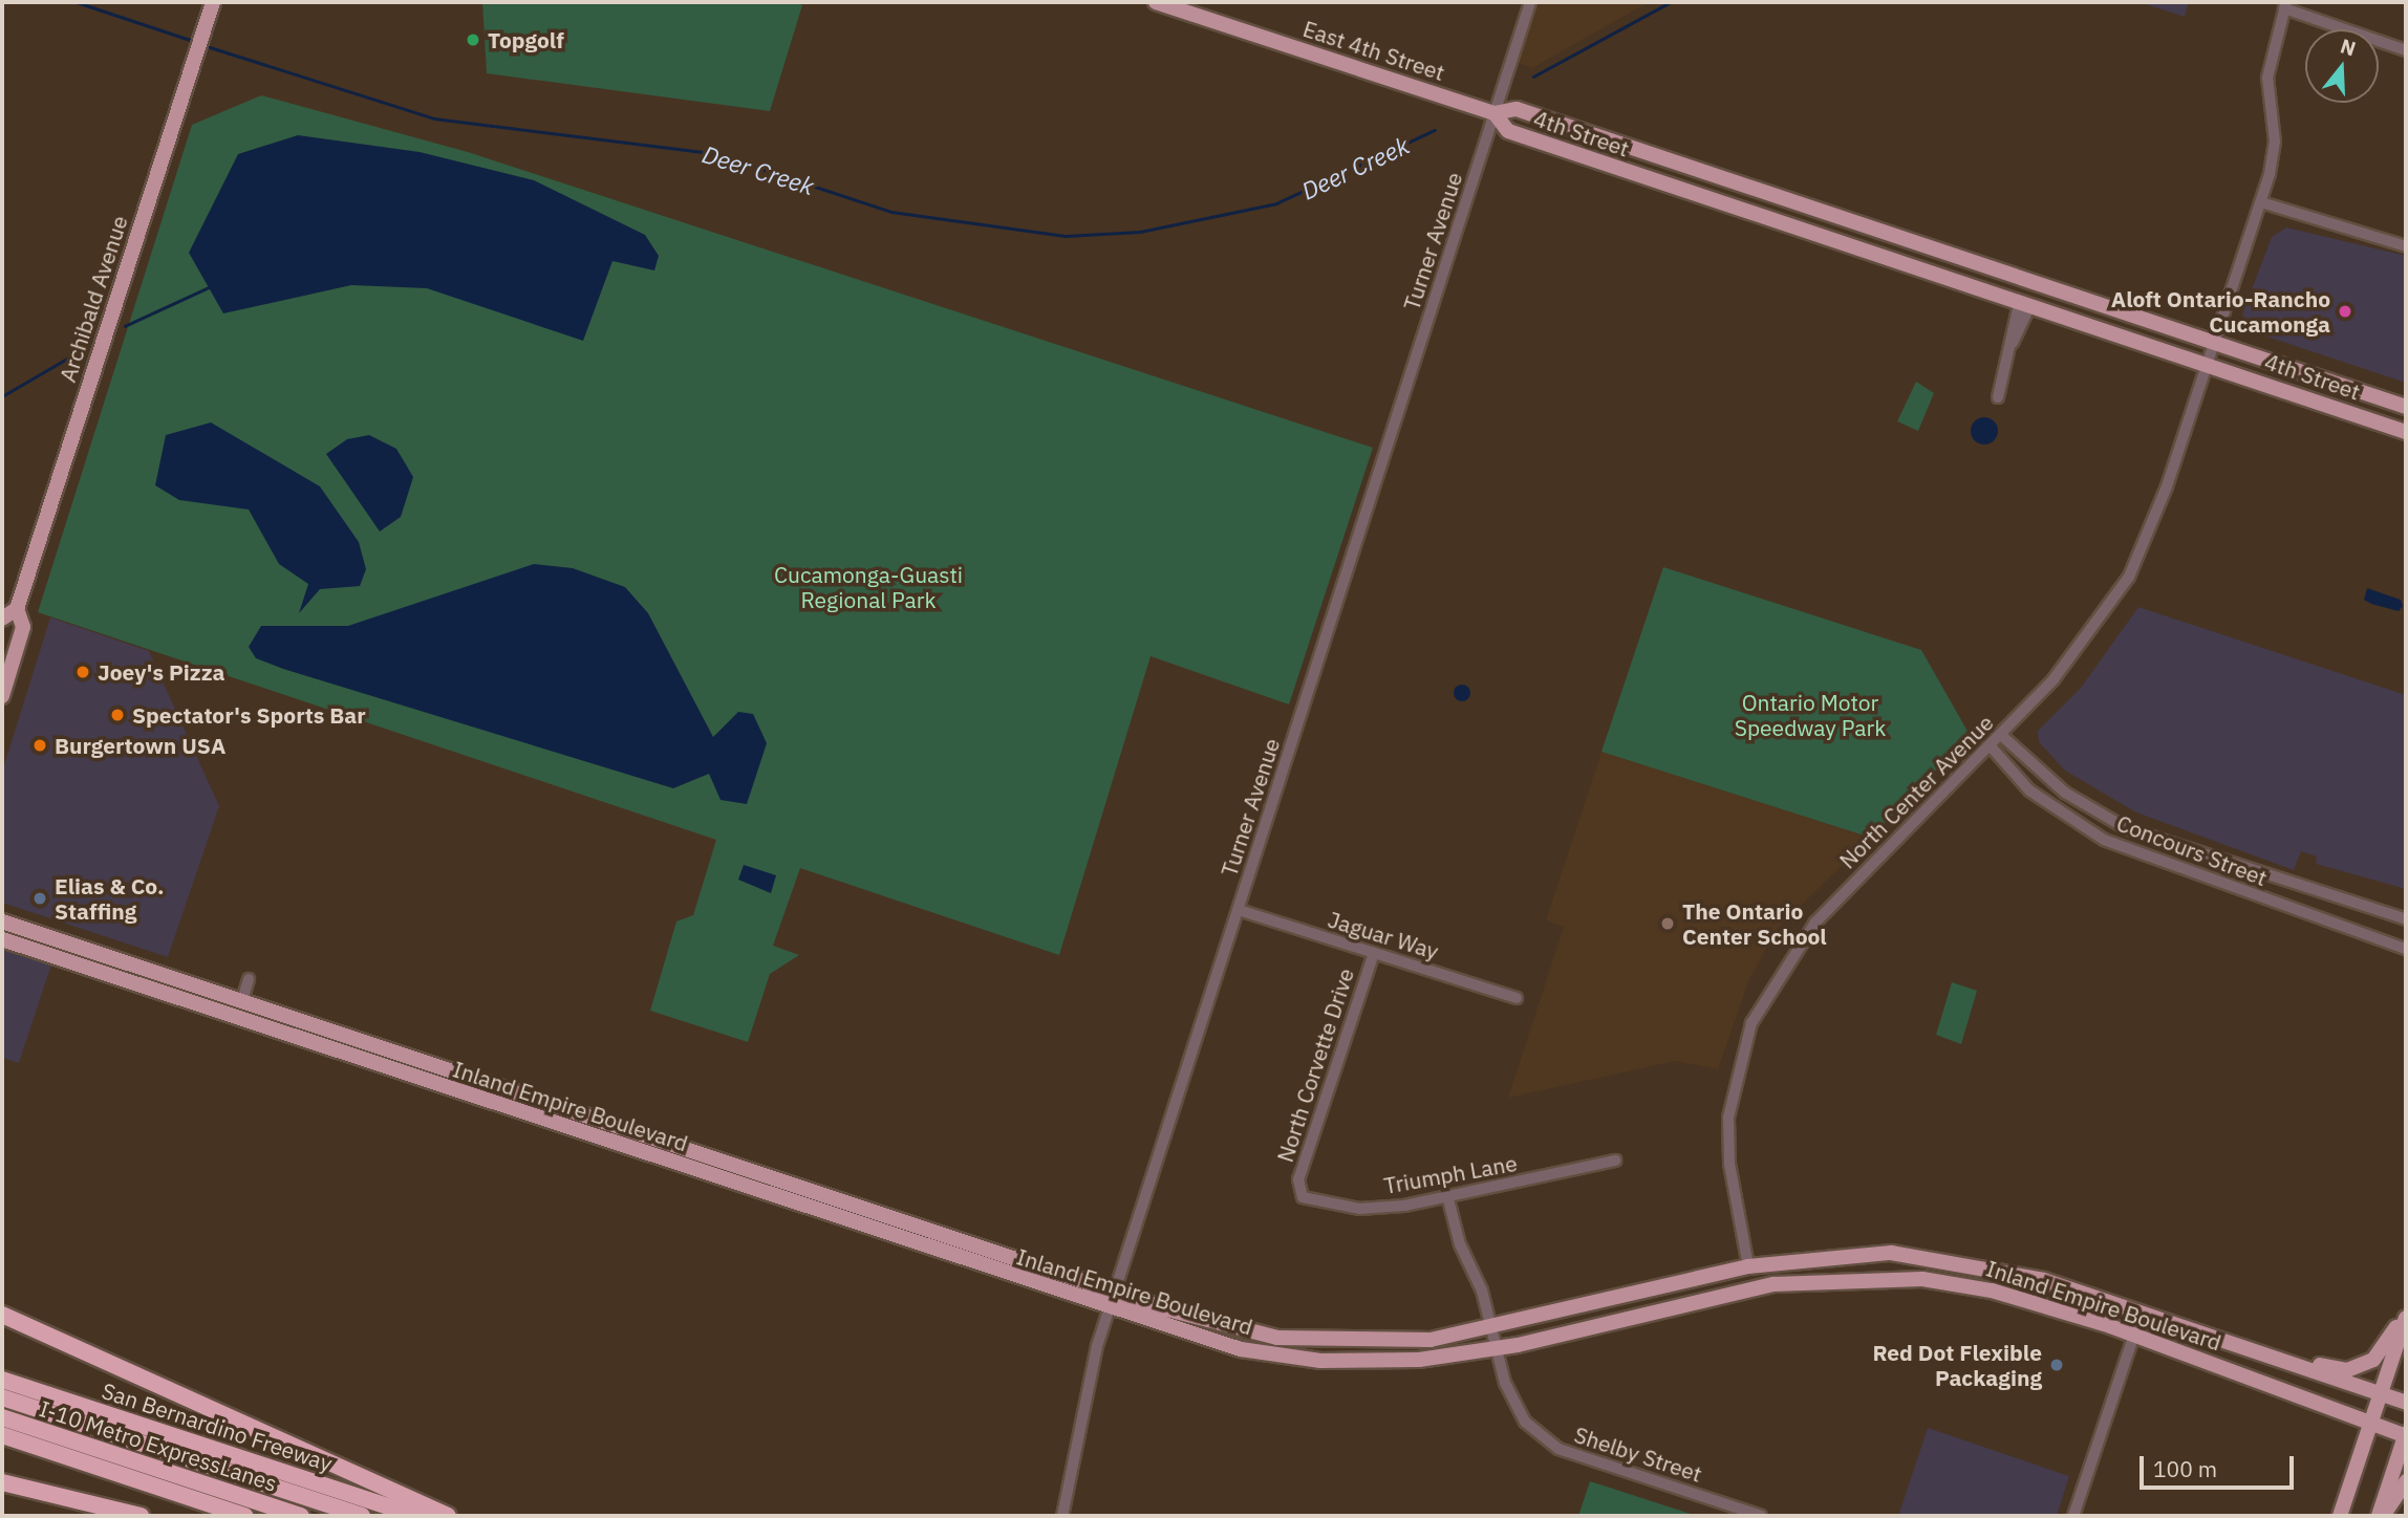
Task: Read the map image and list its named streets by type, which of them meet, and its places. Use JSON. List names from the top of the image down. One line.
{"streets":{"highway":["San Bernardino Freeway","I-10 Metro ExpressLanes"],"main road":["East 4th Street","4th Street","Archibald Avenue","Inland Empire Boulevard"],"street":["Turner Avenue","North Center Avenue","Concours Street","Jaguar Way","North Corvette Drive","Triumph Lane","Shelby Street"]},"crossings":[["East 4th Street","4th Street"],["East 4th Street","Turner Avenue"],["4th Street","Turner Avenue"],["4th Street","North Center Avenue"],["Turner Avenue","Jaguar Way"],["Turner Avenue","Inland Empire Boulevard"],["North Center Avenue","Concours Street"],["North Center Avenue","Inland Empire Boulevard"],["Jaguar Way","North Corvette Drive"],["North Corvette Drive","Triumph Lane"],["Inland Empire Boulevard","Shelby Street"],["Triumph Lane","Shelby Street"]],"water":["Deer Creek"],"parks":["Cucamonga-Guasti Regional Park","Ontario Motor Speedway Park"],"places":["Topgolf","Aloft Ontario-Rancho Cucamonga","Joey's Pizza","Spectator's Sports Bar","Burgertown USA","Elias & Co. Staffing","The Ontario Center School","Red Dot Flexible Packaging"],"scale_bar":"100 m","north":"top"}
